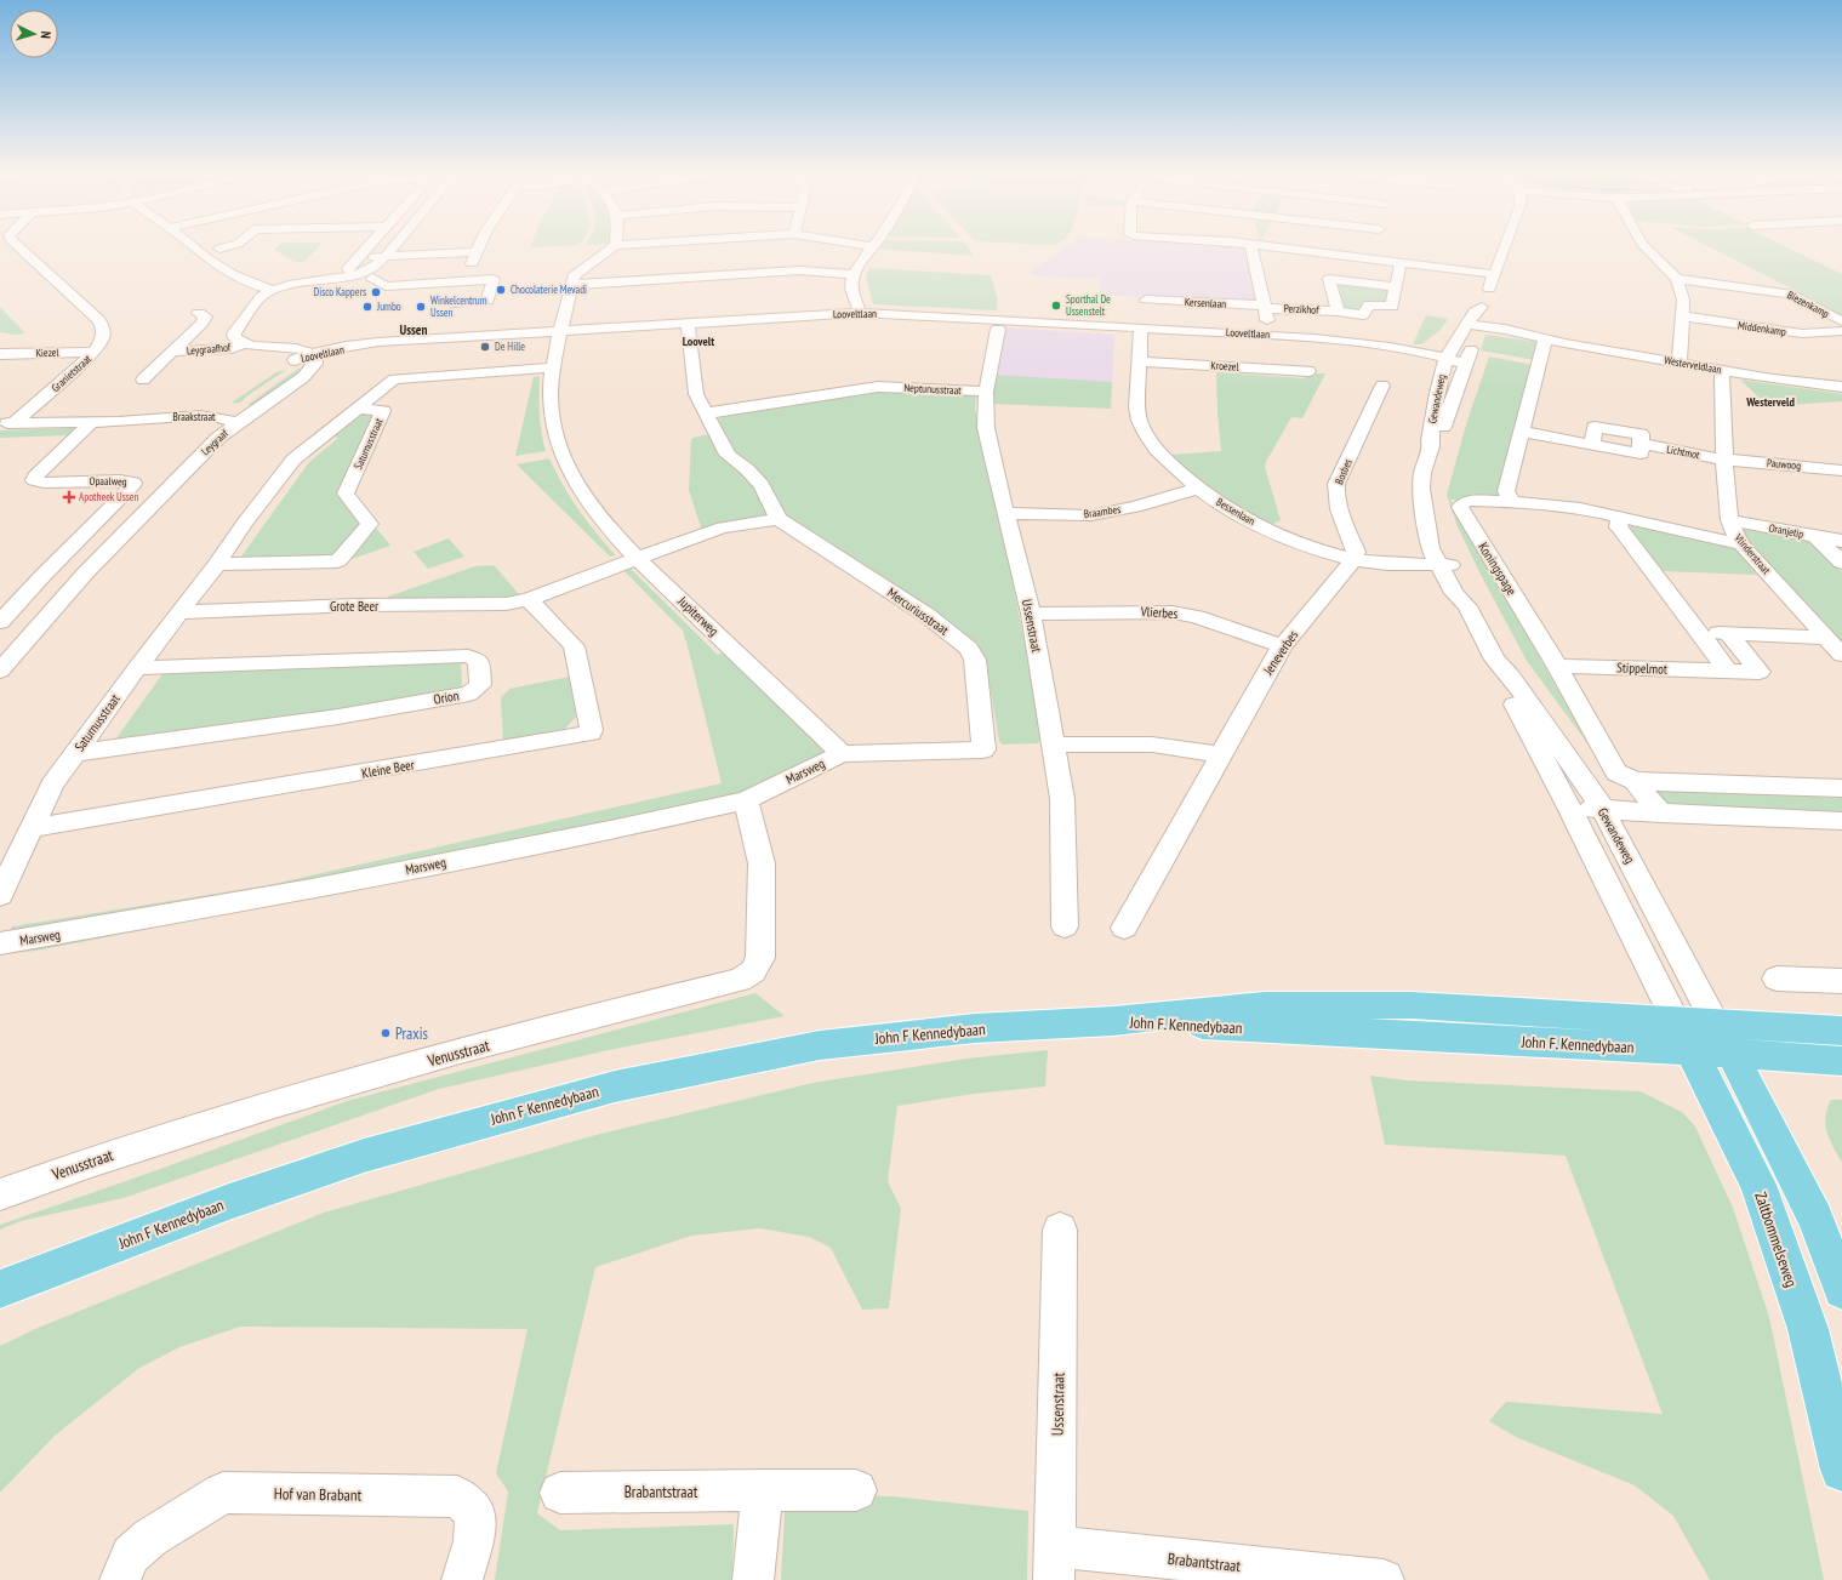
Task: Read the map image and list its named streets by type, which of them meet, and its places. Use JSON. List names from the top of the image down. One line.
{"streets":{"main road":["John F. Kennedybaan","John F Kennedybaan","Zaltbommelseweg"],"street":["Kersenlaan","Biezenkamp","Perzikhof","Looveltlaan","Middenkamp","Leygraafhof","Kiezel","Westerveldlaan","Kroezel","Granietstraat","Neptunusstraat","Gewandeweg","Braakstraat","Leygraaf","Saturnusstraat","Lichtmot","Pauwoog","Bosbes","Opaalweg","Braambes","Bessenlaan","Oranjetip","Vlinderstraat","Koningspage","Grote Beer","Mercuriusstraat","Vlierbes","Jupiterweg","Ussenstraat","Jeneverbes","Stippelmot","Orion","Kleine Beer","Marsweg","Venusstraat","Brabantstraat","Hof van Brabant"]},"crossings":[["Kersenlaan","Perzikhof"],["Looveltlaan","Gewandeweg"],["Looveltlaan","Leygraaf"],["Looveltlaan","Bessenlaan"],["Looveltlaan","Jupiterweg"],["Kiezel","Granietstraat"],["Westerveldlaan","Gewandeweg"],["Westerveldlaan","Vlinderstraat"],["Kroezel","Bessenlaan"],["Granietstraat","Braakstraat"],["Neptunusstraat","Ussenstraat"],["Gewandeweg","Bessenlaan"],["Gewandeweg","John F. Kennedybaan"],["Gewandeweg","Zaltbommelseweg"],["Braakstraat","Leygraaf"],["Braakstraat","Opaalweg"],["Saturnusstraat","Grote Beer"],["Saturnusstraat","Jupiterweg"],["Saturnusstraat","Orion"],["Saturnusstraat","Kleine Beer"],["Lichtmot","Pauwoog"],["Lichtmot","Vlinderstraat"],["Pauwoog","Vlinderstraat"],["Bosbes","Bessenlaan"],["Bosbes","Jeneverbes"],["Braambes","Bessenlaan"],["Braambes","Ussenstraat"],["Bessenlaan","Jeneverbes"],["Oranjetip","Vlinderstraat"],["Koningspage","Stippelmot"],["Grote Beer","Jupiterweg"],["Grote Beer","Kleine Beer"],["Mercuriusstraat","Jupiterweg"],["Mercuriusstraat","Marsweg"],["Vlierbes","Ussenstraat"],["Vlierbes","Jeneverbes"],["Jupiterweg","Marsweg"],["Ussenstraat","Brabantstraat"],["Marsweg","Venusstraat"],["John F. Kennedybaan","John F Kennedybaan"],["John F. Kennedybaan","Zaltbommelseweg"]],"districts":["Ussen","Loovelt","Westerveld"],"places":{"other":["Chocolaterie Mevadi","Disco Kappers","Sporthal De Ussenstelt","Jumbo","Winkelcentrum Ussen","De Hille","Praxis"],"health":["Apotheek Ussen"]},"north":"right"}
